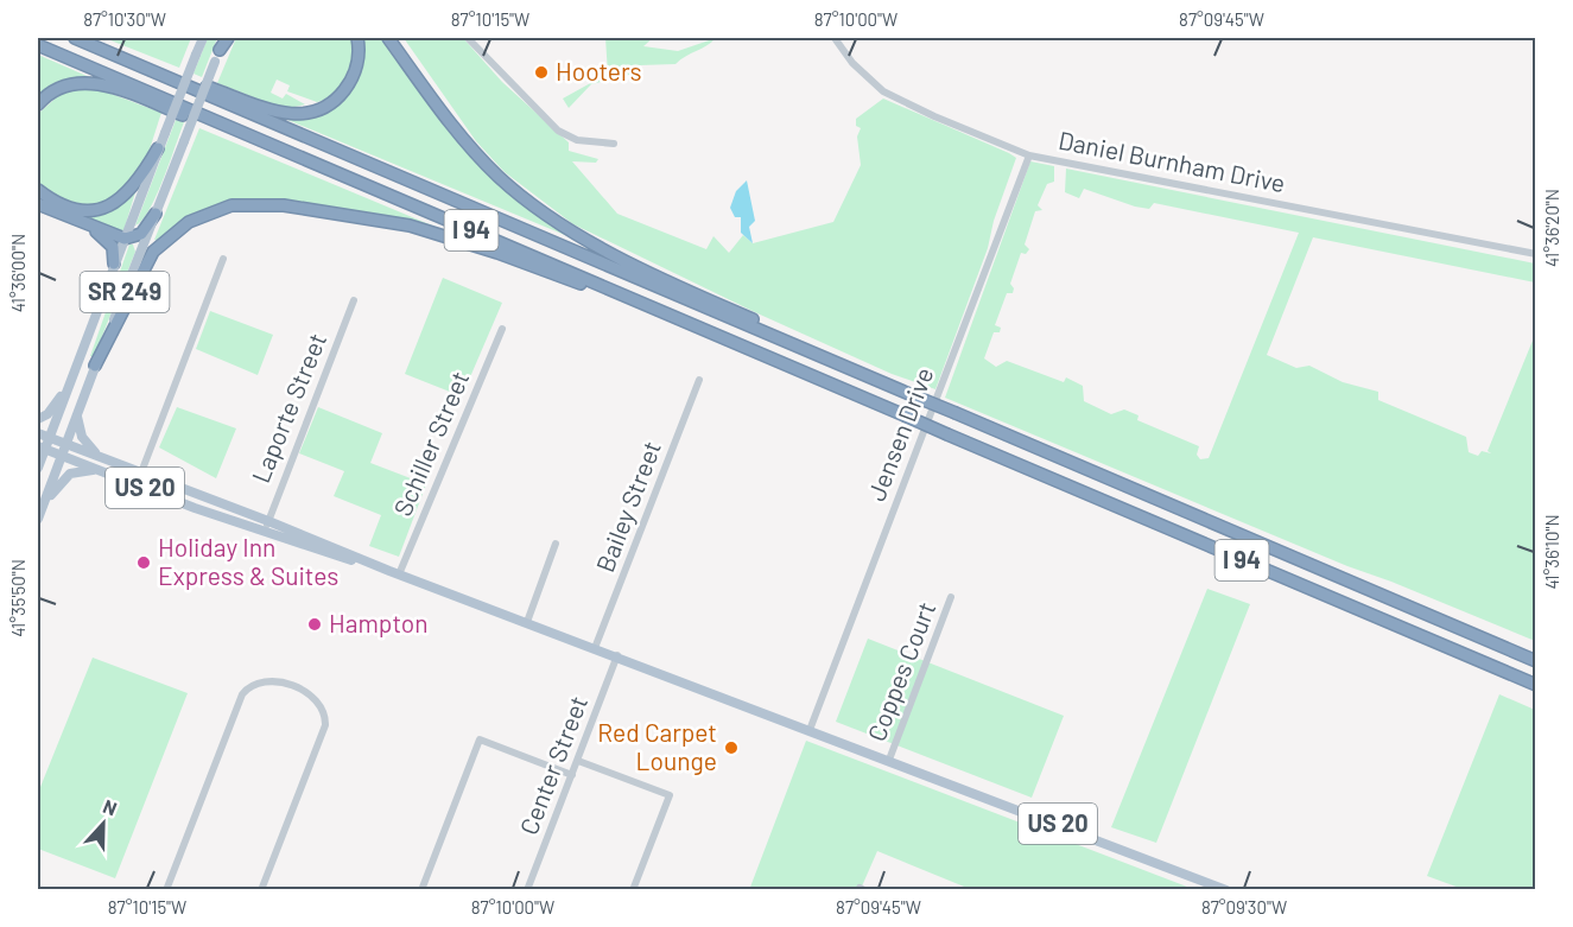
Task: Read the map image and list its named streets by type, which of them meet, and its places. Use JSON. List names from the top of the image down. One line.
{"streets":{"highway":["I 94"],"main road":["SR 249","US 20"],"street":["Daniel Burnham Drive","Laporte Street","Jensen Drive","Schiller Street","Bailey Street","Coppes Court","Center Street"]},"crossings":[["Daniel Burnham Drive","Jensen Drive"],["SR 249","US 20"],["Laporte Street","US 20"],["Jensen Drive","US 20"],["Schiller Street","US 20"],["US 20","Bailey Street"],["US 20","Coppes Court"],["US 20","Center Street"]],"places":["Hooters","Holiday Inn Express & Suites","Hampton","Red Carpet Lounge"],"north":"top","coordinates":["87°10'30\"W","87°10'15\"W","87°10'00\"W","87°09'45\"W","41°36'20\"N","41°36'00\"N","41°36'10\"N","41°35'50\"N","87°09'30\"W"]}
